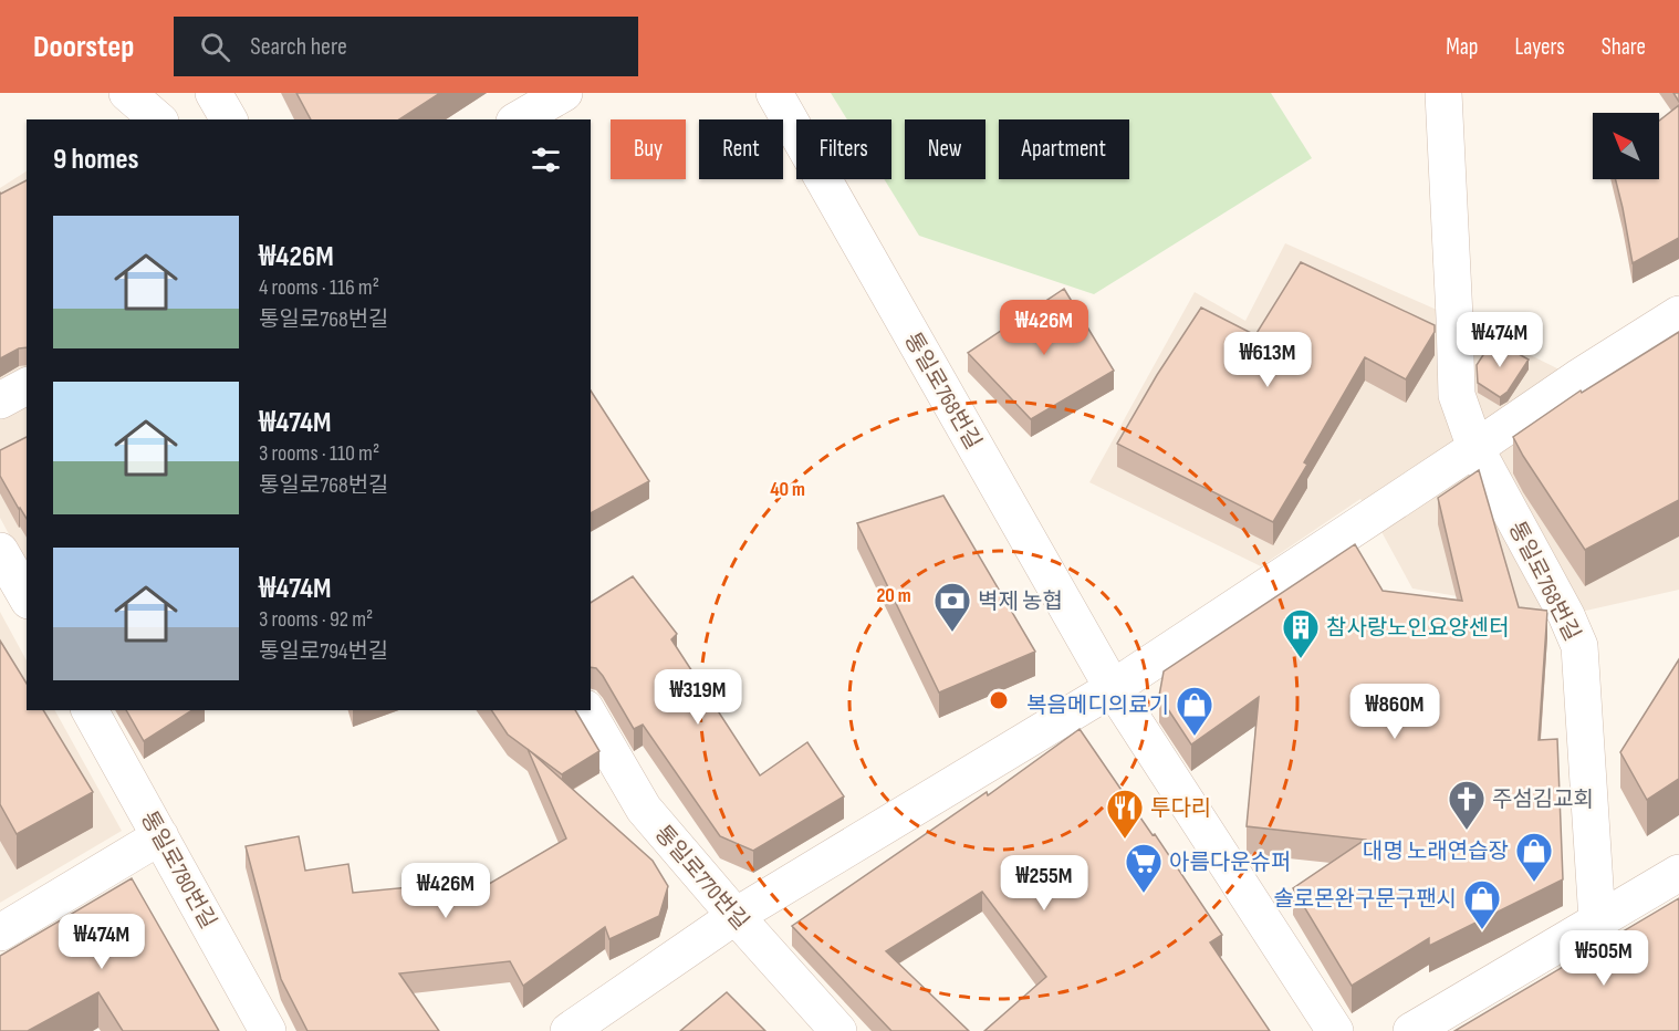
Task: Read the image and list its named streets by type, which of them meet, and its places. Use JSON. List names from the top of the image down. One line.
{"streets":{"street":["통일로768번길","통일로780번길","통일로770번길"]},"places":{"bank":["벽제 농협"],"building":["참사랑노인요양센터"],"shop":["복음메디의료기","대명 노래연습장","솔로몬완구문구팬시"],"church":["주섬김교회"],"restaurant":["투다리"],"supermarket":["아름다운슈퍼"]},"north":"top left","page":{"header":"Doorstep","search":"Search here","nav":["Map","Layers","Share"],"chip":["Buy","Rent","Filters","New","Apartment"],"heading":"9 homes","list":[{"name":"₩426M","note":"4 rooms · 116 m² · 통일로768번길"},{"name":"₩474M","note":"3 rooms · 110 m² · 통일로768번길"},{"name":"₩474M","note":"3 rooms · 92 m² · 통일로794번길"}],"price":["₩426M","₩474M","₩613M","₩319M","₩860M","₩255M","₩426M","₩474M","₩505M"]},"rings":["40 m","20 m"]}
